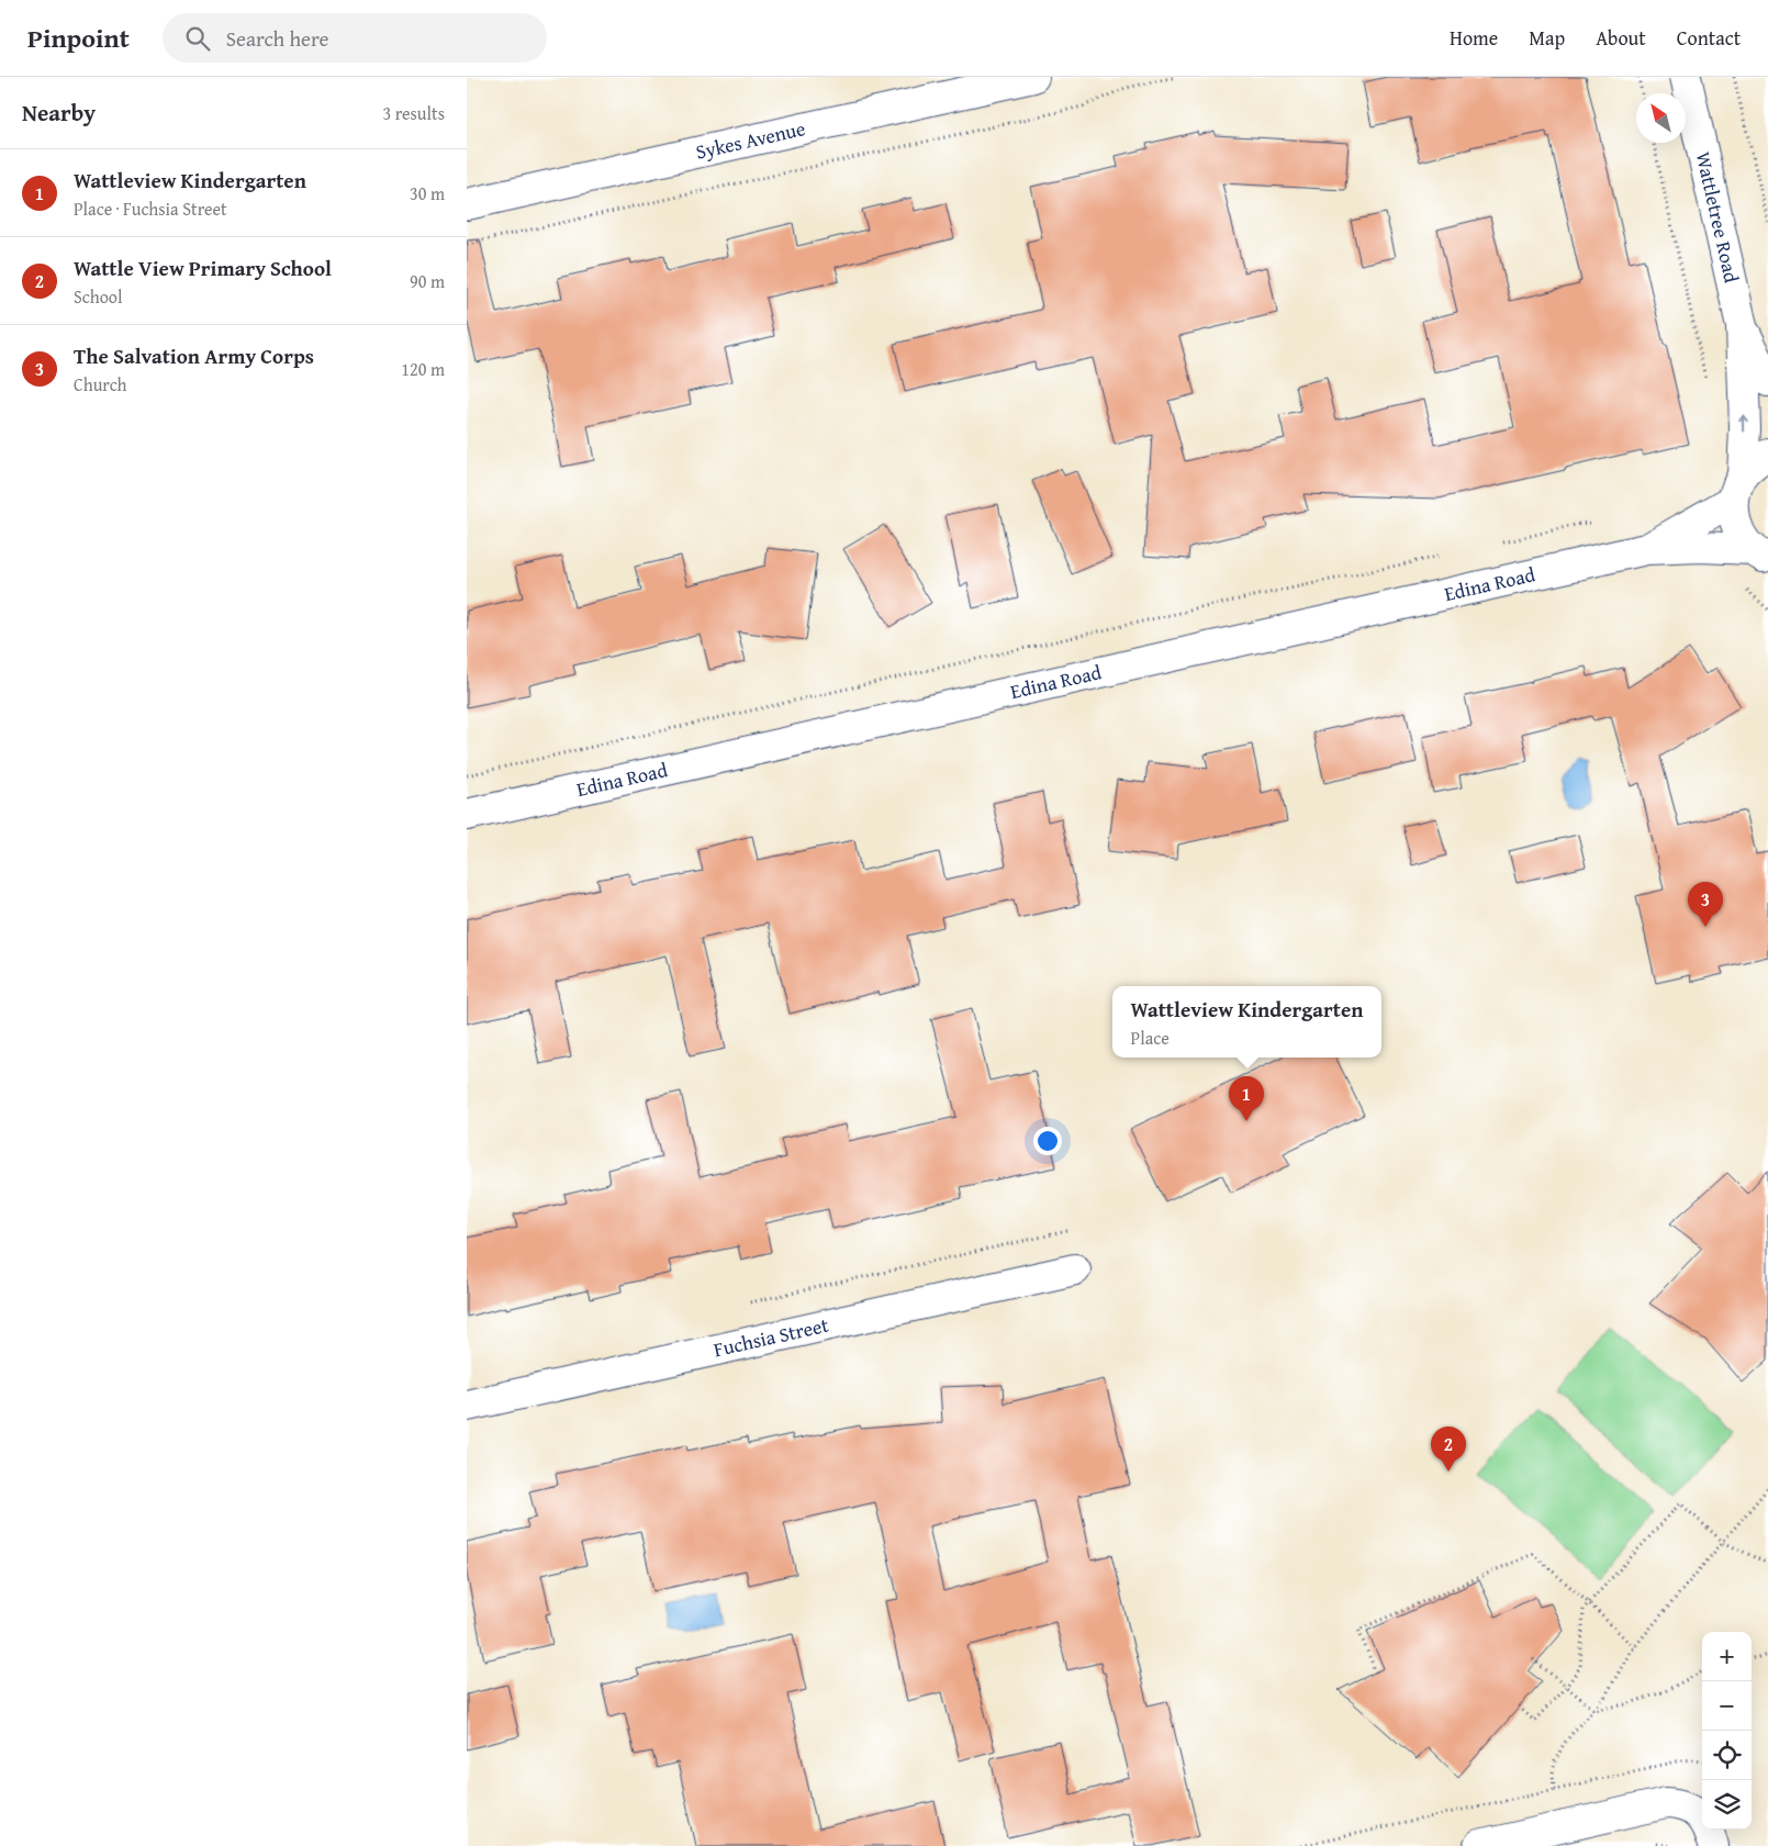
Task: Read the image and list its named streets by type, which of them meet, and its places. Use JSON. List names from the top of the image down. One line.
{"streets":{"street":["Sykes Avenue","Wattletree Road","Edina Road","Fuchsia Street"]},"crossings":[["Wattletree Road","Edina Road"]],"north":"top left","page":{"header":"Pinpoint","search":"Search here","nav":["Home","Map","About","Contact"],"heading":["Nearby","3 results"],"list":[{"mark":"1","name":"Wattleview Kindergarten","note":"Place · Fuchsia Street","value":"30 m"},{"mark":"2","name":"Wattle View Primary School","note":"School","value":"90 m"},{"mark":"3","name":"The Salvation Army Corps","note":"Church","value":"120 m"}],"pins":["3","1","2"],"popup":["Wattleview Kindergarten","Place"],"map_buttons":["+","−"]}}
